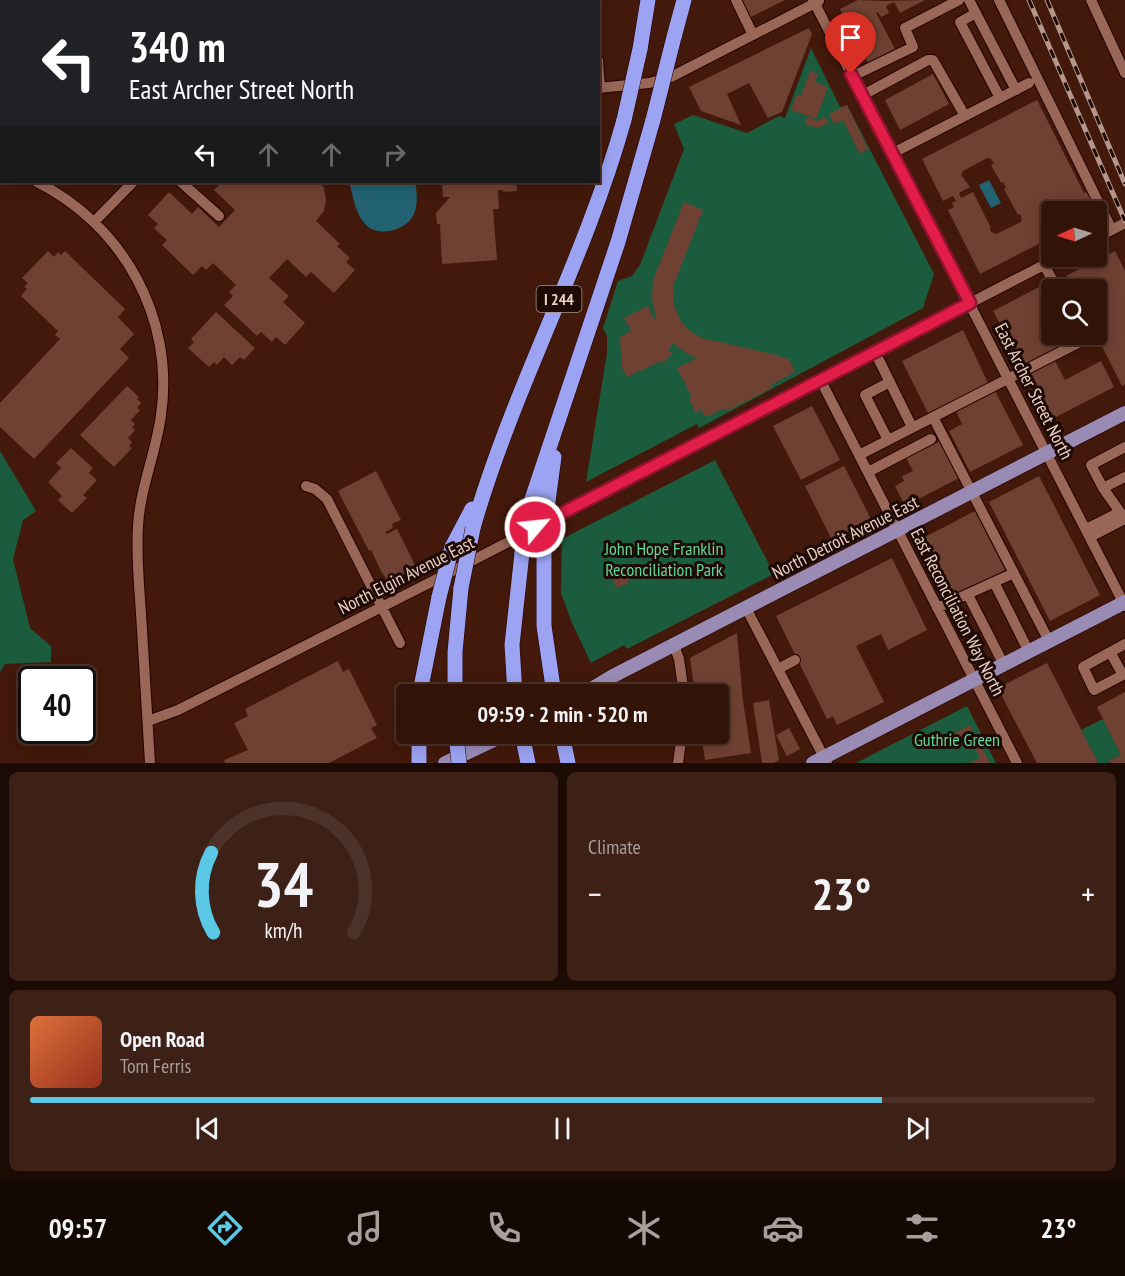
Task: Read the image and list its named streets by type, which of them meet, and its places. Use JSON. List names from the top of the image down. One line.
{"streets":{"highway":["I 244"],"main road":["North Detroit Avenue East"],"street":["East Archer Street North","North Elgin Avenue East","East Reconciliation Way North"]},"crossings":[["East Archer Street North","North Detroit Avenue East"],["East Archer Street North","North Elgin Avenue East"],["North Detroit Avenue East","East Reconciliation Way North"],["North Elgin Avenue East","East Reconciliation Way North"]],"parks":["John Hope Franklin Reconciliation Park","Guthrie Green"],"north":"left","page":{"turn":["340 m","East Archer Street North"],"limit":"40","trip":"09:59 · 2 min · 520 m","tile":"Climate","heat":["−","23°","+"],"song":["Open Road","Tom Ferris"],"tabs":["09:57","23°"],"gauge":["34","km/h"]}}
